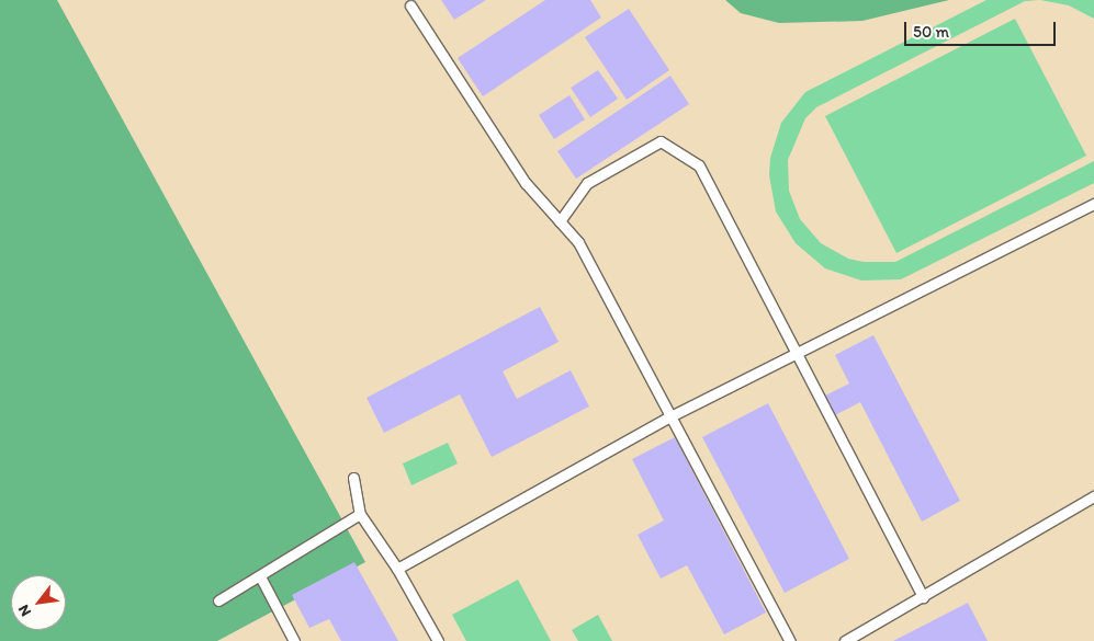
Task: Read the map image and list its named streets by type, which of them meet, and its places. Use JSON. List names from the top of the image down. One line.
{"scale_bar":"50 m","north":"bottom left"}
